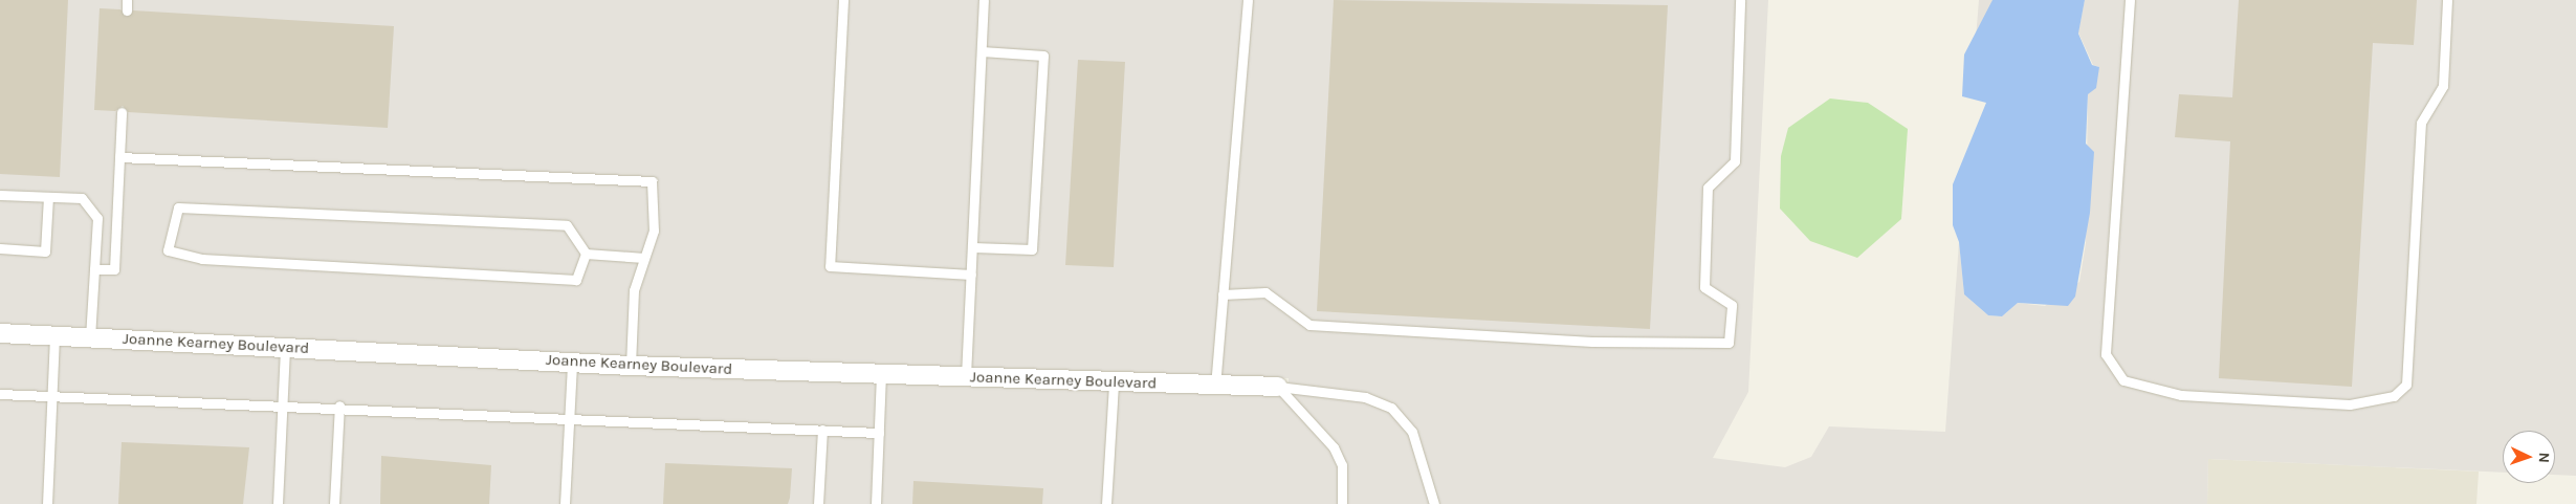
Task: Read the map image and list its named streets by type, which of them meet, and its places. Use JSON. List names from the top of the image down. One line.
{"streets":{"street":["Joanne Kearney Boulevard"]},"north":"right"}
